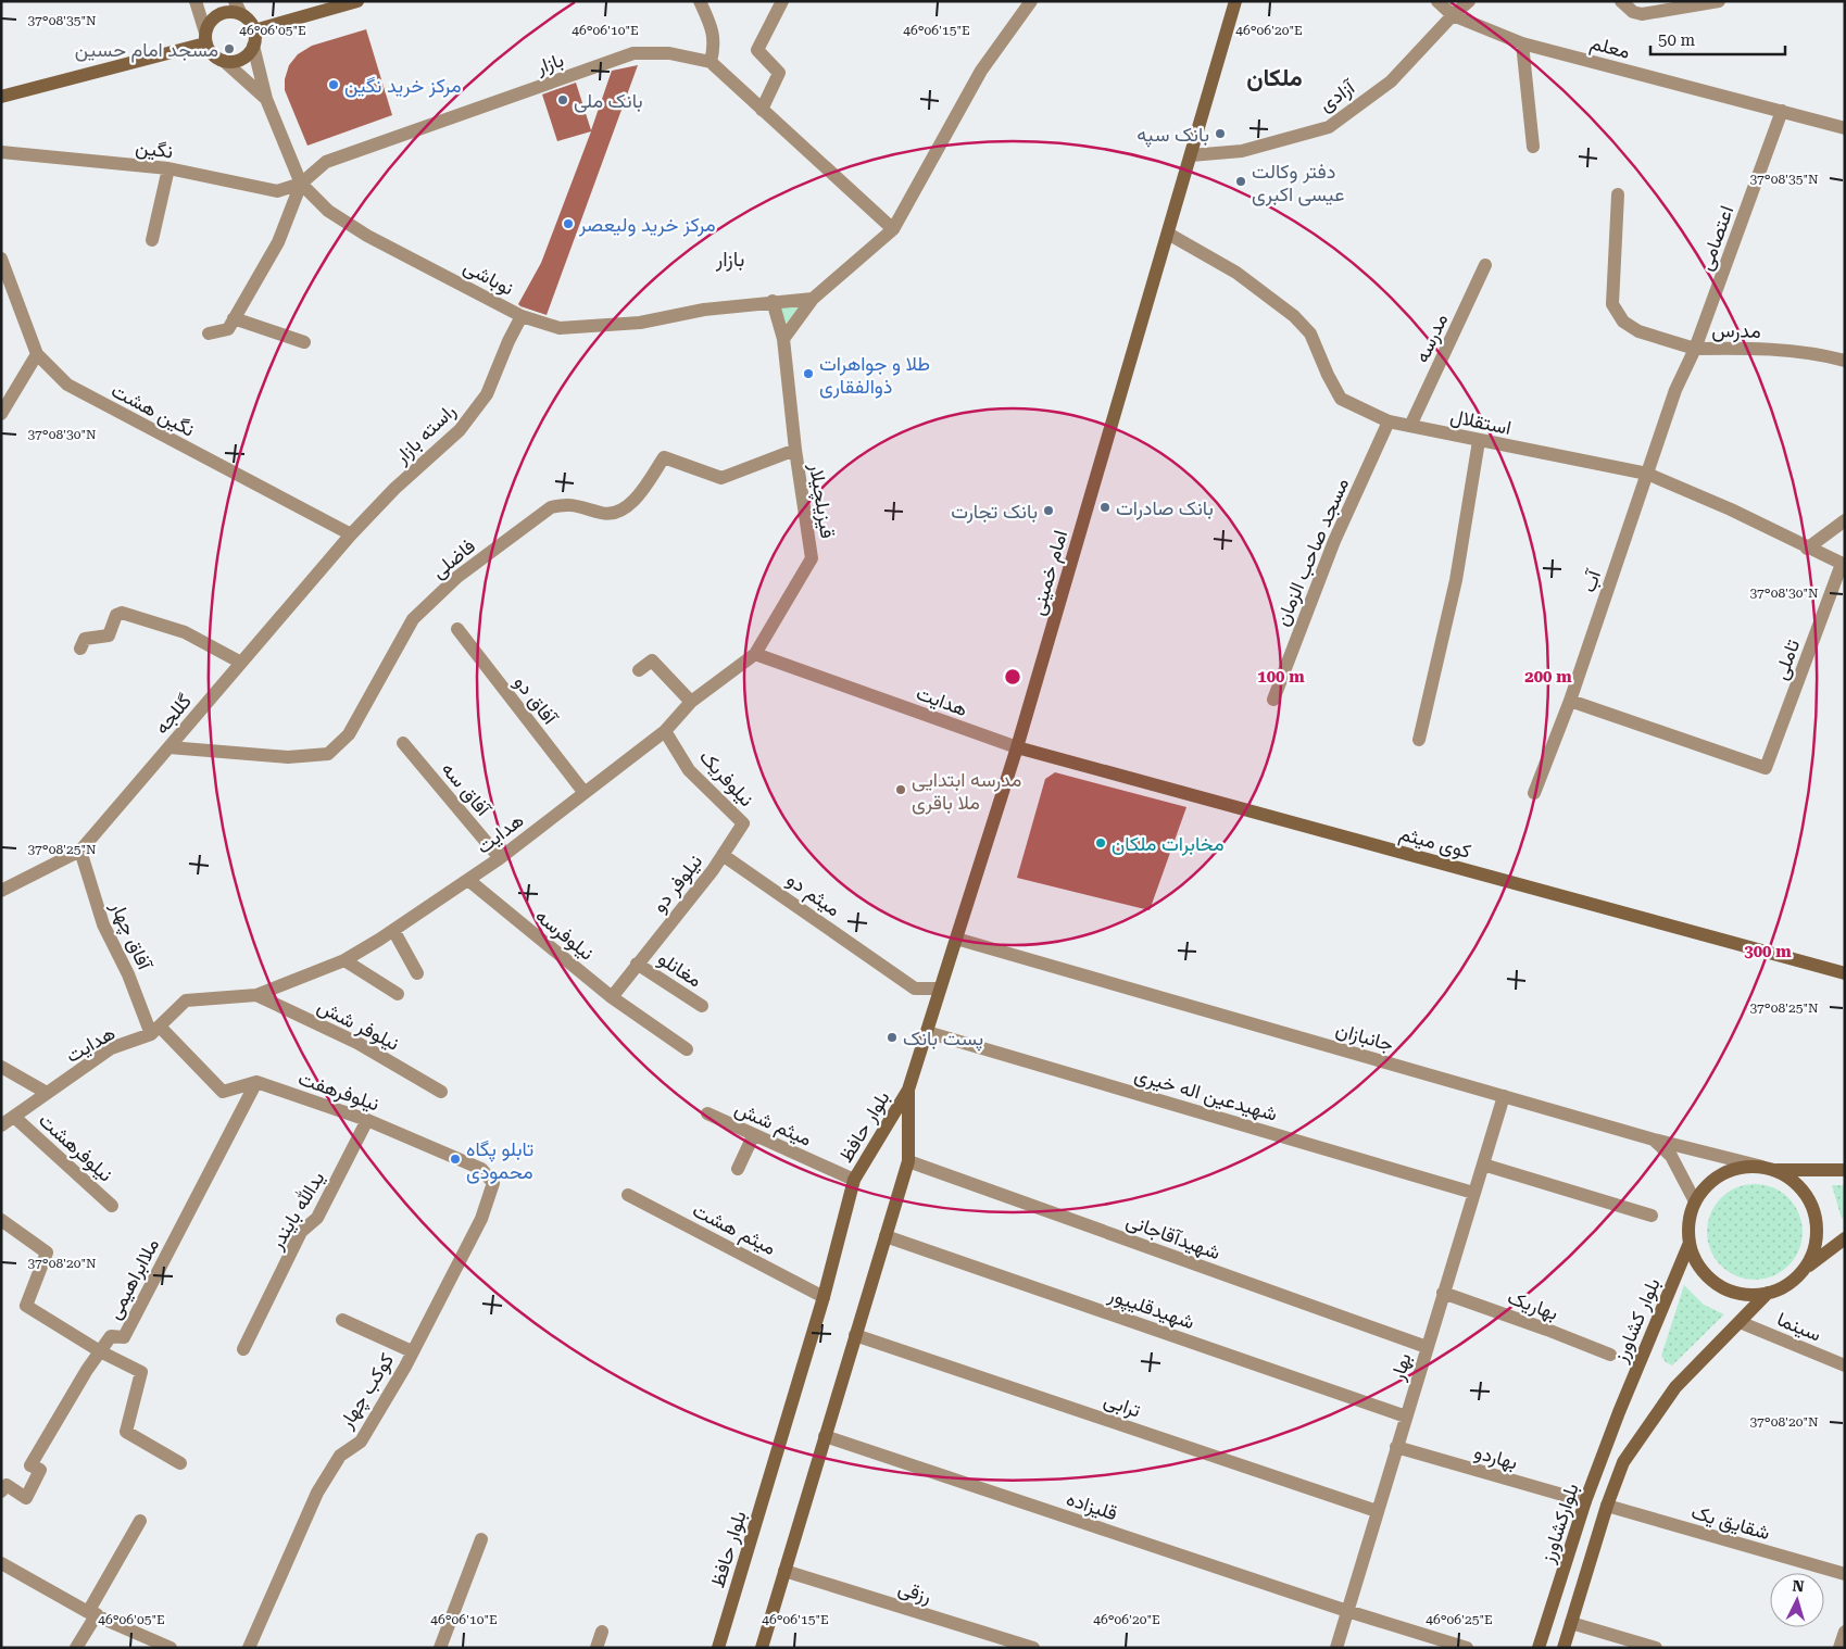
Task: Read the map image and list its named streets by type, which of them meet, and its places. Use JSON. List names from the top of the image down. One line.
{"streets":{"main road":["امام خمینی","کوی میثم","بلوار حافظ","بلوار کشاورز","بلوارکشاورز"],"street":["معلم","بازار","آزادی","نگین","اعتصامی","نوباشی","مدرس","مدرسه","نگین هشت","استقلال","راسته بازار","قیزیلچیلار","مسجد صاحب الزمان","فاضلی","آب","تاملی","آفاق دو","هدایت","گللجه","نیلوفریک","آفاق سه","نیلوفر دو","میثم دو","نیلوفرسه","آفاق چهار","مغانلو","نیلوفر شش","جانبازان","نیلوفرهفت","شهیدعین اله خیری","میثم شش","نیلوفرهشت","یدالله بایندر","میثم هشت","شهیدآقاجانی","ملاابراهیمی","بهاریک","شهیدقلیپور","سینما","بهار","کوکب چهار","ترابی","بهاردو","قلیزاده","شقایق یک","رزقی"]},"crossings":[["معلم","آزادی"],["معلم","اعتصامی"],["بازار","نگین"],["بازار","نوباشی"],["آزادی","امام خمینی"],["نگین","نوباشی"],["اعتصامی","مدرس"],["نوباشی","راسته بازار"],["نوباشی","قیزیلچیلار"],["مدرس","استقلال"],["مدرس","آب"],["مدرسه","استقلال"],["نگین هشت","راسته بازار"],["نگین هشت","گللجه"],["استقلال","مسجد صاحب الزمان"],["استقلال","امام خمینی"],["استقلال","آب"],["استقلال","تاملی"],["راسته بازار","گللجه"],["قیزیلچیلار","فاضلی"],["قیزیلچیلار","هدایت"],["فاضلی","گللجه"],["امام خمینی","هدایت"],["امام خمینی","کوی میثم"],["امام خمینی","میثم دو"],["امام خمینی","جانبازان"],["امام خمینی","شهیدعین اله خیری"],["امام خمینی","بلوار حافظ"],["آب","تاملی"],["آفاق دو","هدایت"],["هدایت","نیلوفریک"],["هدایت","آفاق سه"],["هدایت","کوی میثم"],["هدایت","نیلوفرسه"],["هدایت","آفاق چهار"],["هدایت","نیلوفر شش"],["هدایت","نیلوفرهشت"],["گللجه","آفاق چهار"],["نیلوفریک","نیلوفر دو"],["نیلوفر دو","میثم دو"],["نیلوفر دو","نیلوفرسه"],["نیلوفر دو","مغانلو"],["جانبازان","بلوار کشاورز"],["جانبازان","بهار"],["جانبازان","بلوارکشاورز"],["نیلوفرهفت","یدالله بایندر"],["نیلوفرهفت","ملاابراهیمی"],["نیلوفرهفت","کوکب چهار"],["شهیدعین اله خیری","بهار"],["میثم شش","بلوار حافظ"],["بلوار حافظ","میثم هشت"],["بلوار حافظ","شهیدآقاجانی"],["بلوار حافظ","شهیدقلیپور"],["بلوار حافظ","ترابی"],["بلوار حافظ","قلیزاده"],["بلوار حافظ","رزقی"],["شهیدآقاجانی","بهار"],["بهاریک","بهار"],["شهیدقلیپور","بهار"],["بلوار کشاورز","بلوارکشاورز"],["سینما","بلوارکشاورز"],["بهار","ترابی"],["بهار","بهاردو"],["بهار","قلیزاده"],["بهاردو","بلوارکشاورز"],["شقایق یک","بلوارکشاورز"]],"districts":["ملکان","بازار"],"places":["مسجد امام حسین","مرکز خرید نگین","بانک ملی","بانک سپه","دفتر وکالت عیسی اکبری","مرکز خرید ولیعصر","طلا و جواهرات ذوالفقاری","بانک صادرات","بانک تجارت","مدرسه ابتدایی ملا باقری","مخابرات ملکان","پست بانک","تابلو پگاه محمودی"],"scale_bar":"50 m","north":"top","coordinates":["37°08'35\"N","46°06'05\"E","46°06'10\"E","46°06'15\"E","46°06'20\"E","37°08'30\"N","37°08'25\"N","37°08'20\"N","46°06'25\"E"],"rings":["100 m","200 m","300 m"]}
